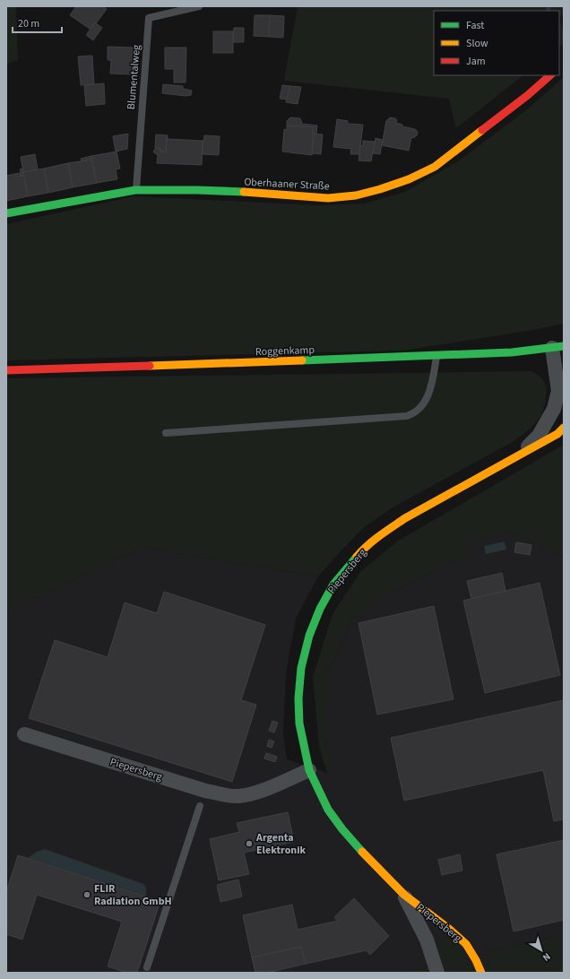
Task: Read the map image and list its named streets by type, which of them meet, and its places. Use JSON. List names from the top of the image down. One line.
{"streets":{"street":["Oberhaaner Straße","Roggenkamp","Piepersberg"],"lane":["Blumentalweg"]},"crossings":[["Blumentalweg","Oberhaaner Straße"],["Roggenkamp","Piepersberg"]],"places":["Argenta Elektronik","FLIR Radiation GmbH"],"legend":["Fast","Slow","Jam"],"scale_bar":"20 m","north":"bottom right"}
